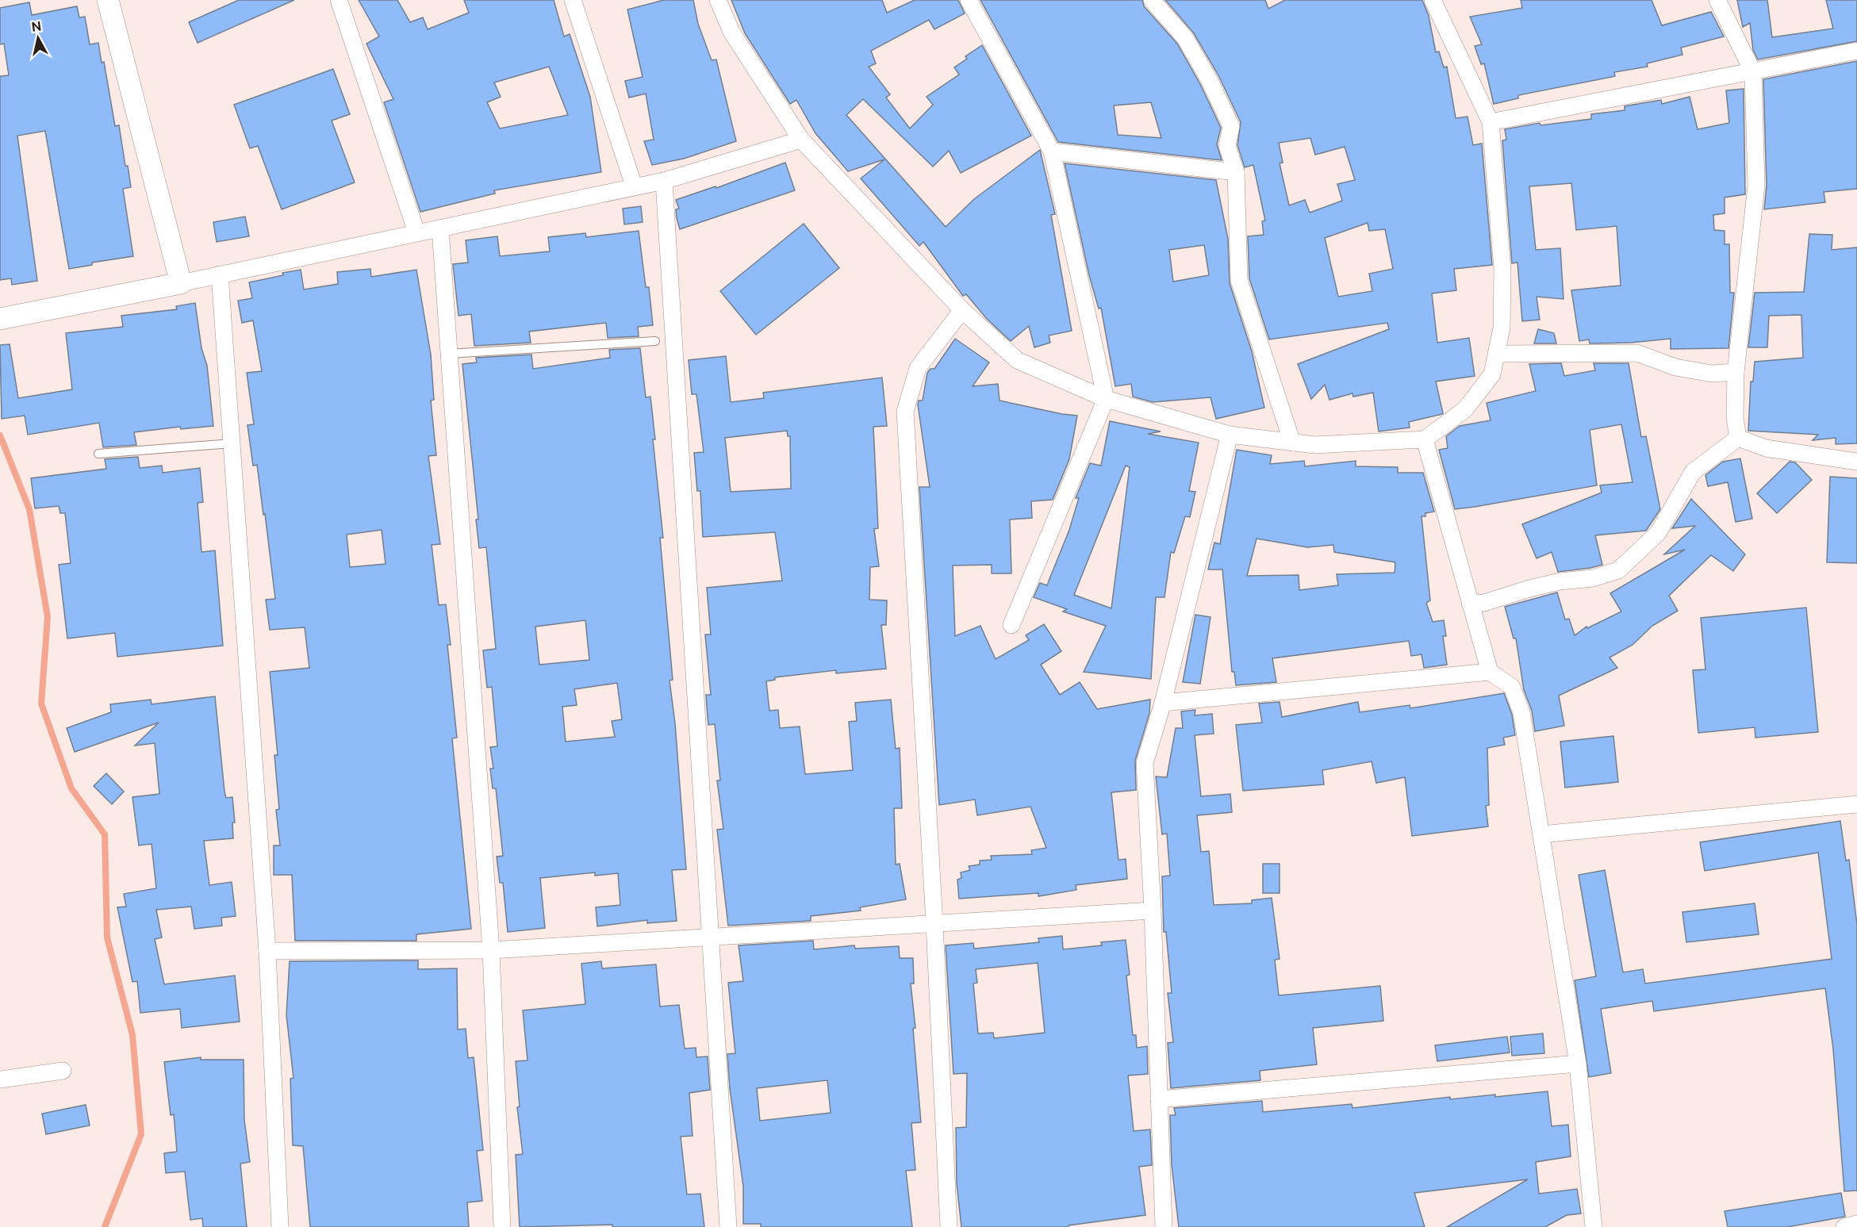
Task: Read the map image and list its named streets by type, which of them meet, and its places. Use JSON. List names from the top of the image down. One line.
{"north":"top"}
